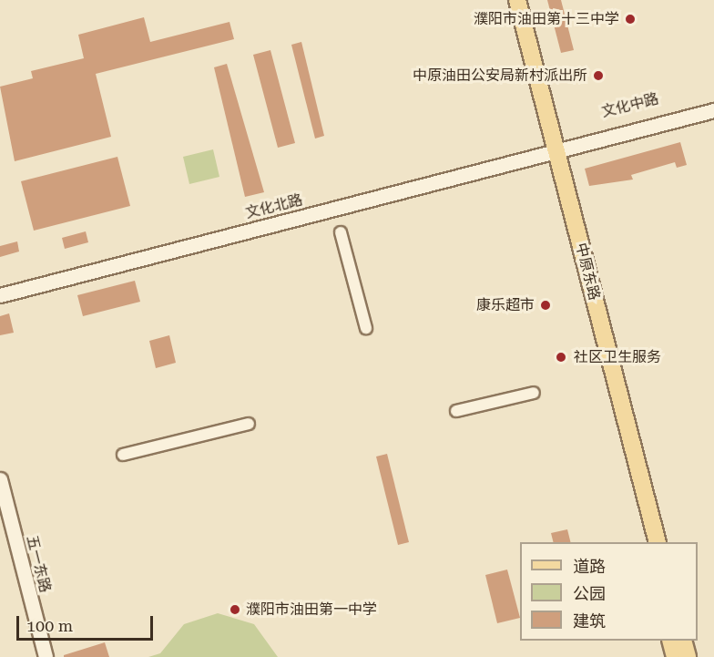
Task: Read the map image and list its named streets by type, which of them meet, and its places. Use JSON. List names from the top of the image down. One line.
{"streets":{"main road":["中原东路"],"street":["文化中路","文化北路","五一东路"]},"crossings":[["文化中路","文化北路"],["文化中路","中原东路"],["文化北路","中原东路"]],"places":["濮阳市油田第十三中学","中原油田公安局新村派出所","康乐超市","社区卫生服务","濮阳市油田第一中学"],"legend":["道路","公园","建筑"],"scale_bar":"100 m"}
